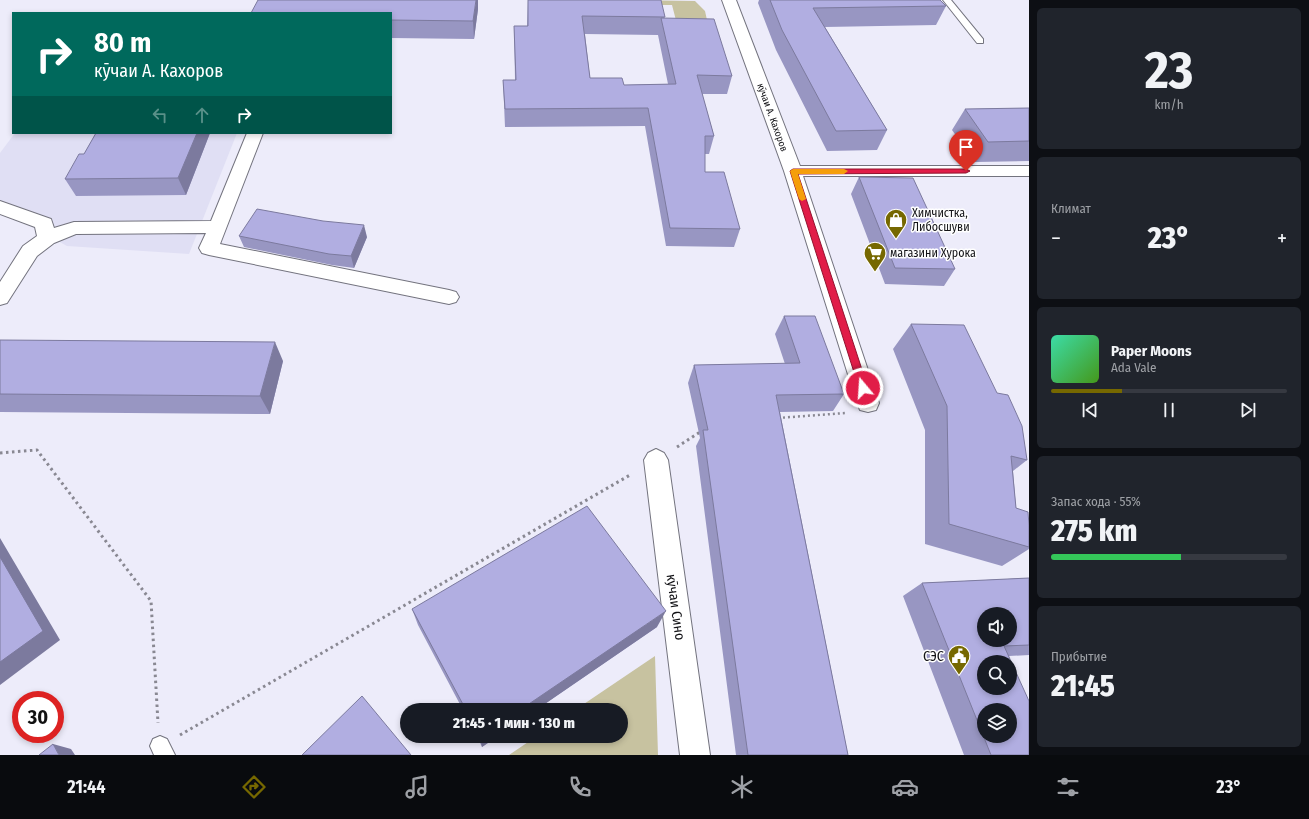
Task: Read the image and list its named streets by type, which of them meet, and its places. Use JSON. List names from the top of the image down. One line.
{"streets":{"street":["кӯчаи А. Кахоров","кӯчаи Сино"]},"places":{"shop":["Химчистка, Либосшуви"],"supermarket":["магазини Хурока"],"public building":["СЭС"]},"page":{"tile":[["23","km/h"],"Климат",["Запас хода · 55%","275 km"],["Прибытие","21:45"]],"turn":["80 m","кӯчаи А. Кахоров"],"heat":["−","23°","+"],"song":["Paper Moons","Ada Vale"],"limit":"30","trip":"21:45 · 1 мин · 130 m","tabs":["21:44","23°"]}}
